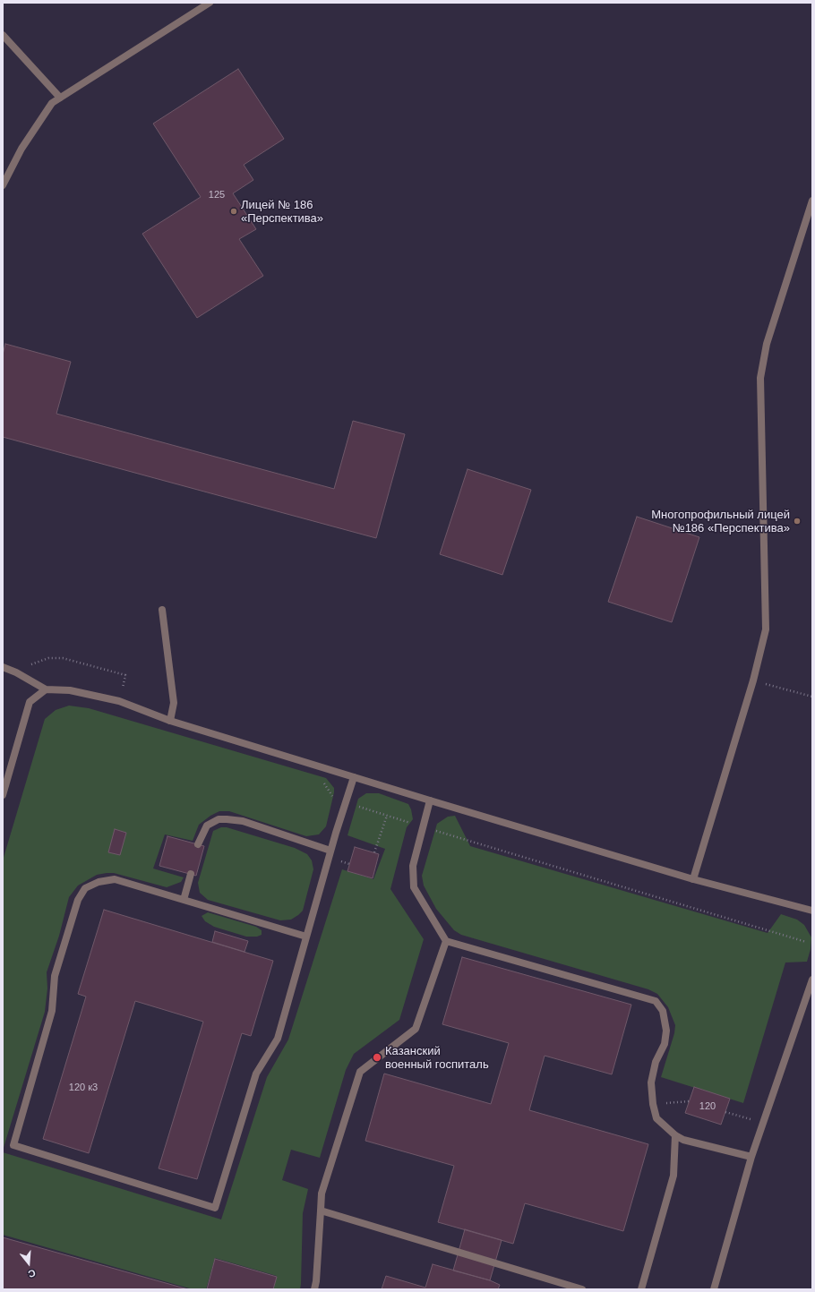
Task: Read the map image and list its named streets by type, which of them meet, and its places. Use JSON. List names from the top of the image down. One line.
{"places":["Лицей № 186 «Перспектива»","Многопрофильный лицей №186 «Перспектива»","Казанский военный госпиталь"],"house_numbers":["125","120 к3","120"],"north":"bottom"}
